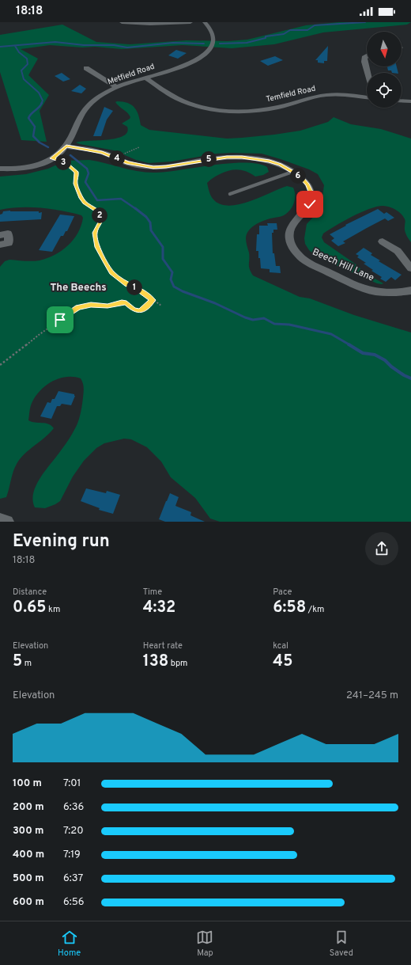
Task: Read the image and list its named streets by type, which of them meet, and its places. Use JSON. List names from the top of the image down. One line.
{"streets":{"street":["Metfield Road","Temfield Road","Beech Hill Lane"]},"crossings":[["Metfield Road","Temfield Road"],["Metfield Road","Beech Hill Lane"]],"districts":["The Beechs"],"north":"bottom","page":{"status":"18:18","pins":["4","5","3","6","2","1"],"heading":["Evening run","18:18"],"stats":[["Distance","0.65 km"],["Time","4:32"],["Pace","6:58 /km"],["Elevation","5 m"],["Heart rate","138 bpm"],["kcal","45"]],"chart":["Elevation","241–245 m"],"list":[{"name":"100 m","note":"7:01"},{"name":"200 m","note":"6:36"},{"name":"300 m","note":"7:20"},{"name":"400 m","note":"7:19"},{"name":"500 m","note":"6:37"},{"name":"600 m","note":"6:56"}],"tabs":["Home","Map","Saved"]}}
